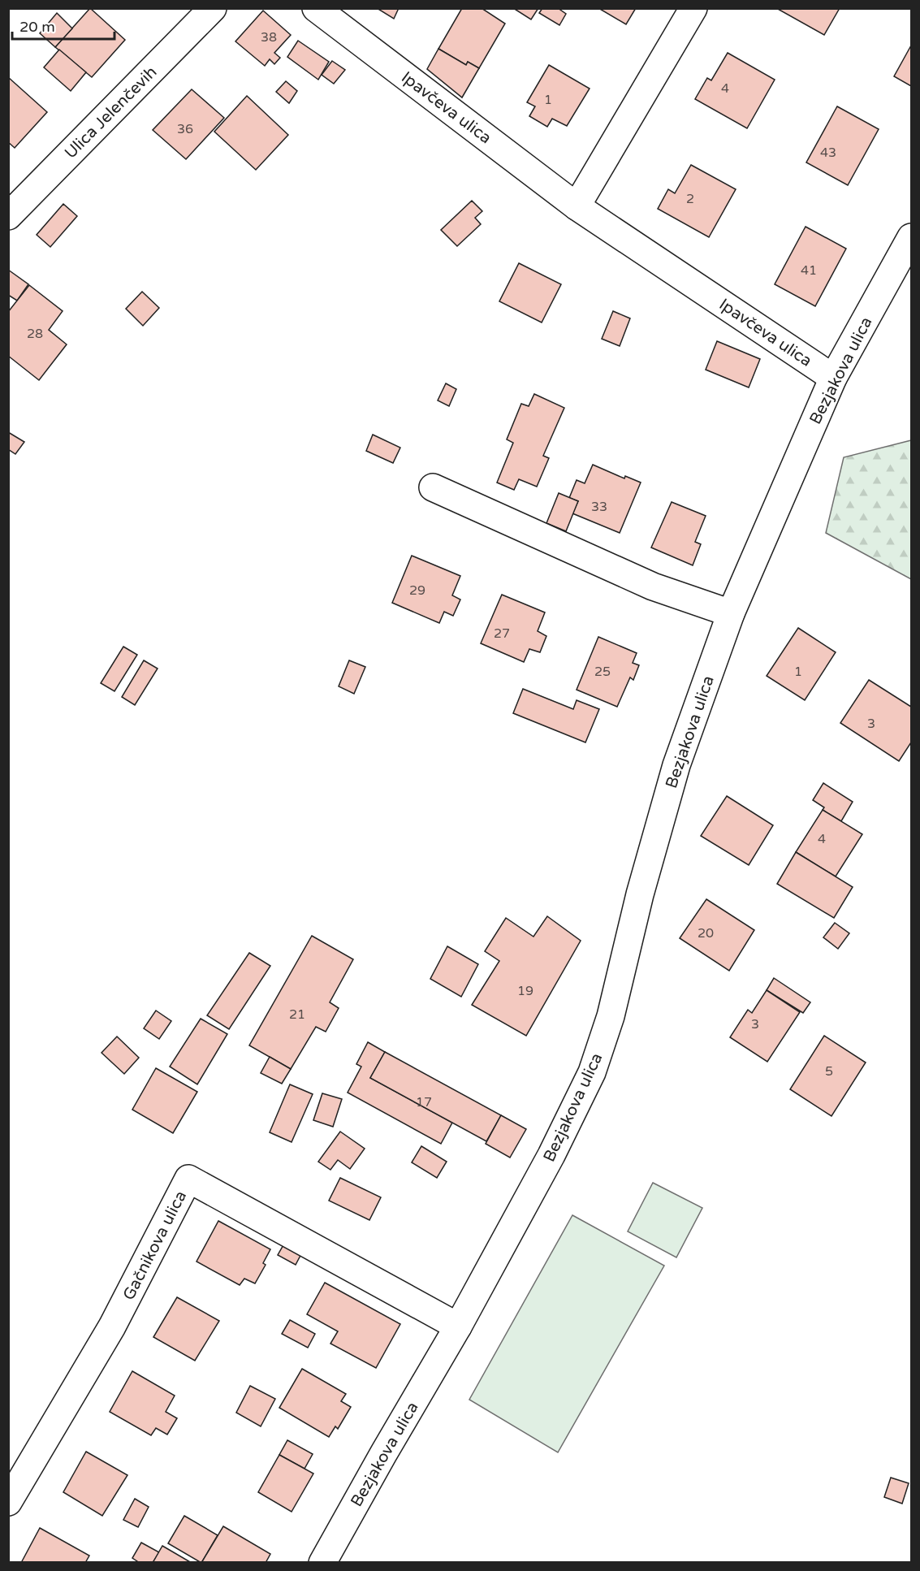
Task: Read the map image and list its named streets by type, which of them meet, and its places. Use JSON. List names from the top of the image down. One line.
{"streets":{"street":["Ipavčeva ulica","Ulica Jelenčevih","Bezjakova ulica","Gačnikova ulica"]},"crossings":[["Ipavčeva ulica","Bezjakova ulica"],["Bezjakova ulica","Gačnikova ulica"]],"house_numbers":["38","4","1","36","43","2","41","28","33","29","27","25","1","3","4","20","19","21","3","5","17"],"scale_bar":"20 m"}
